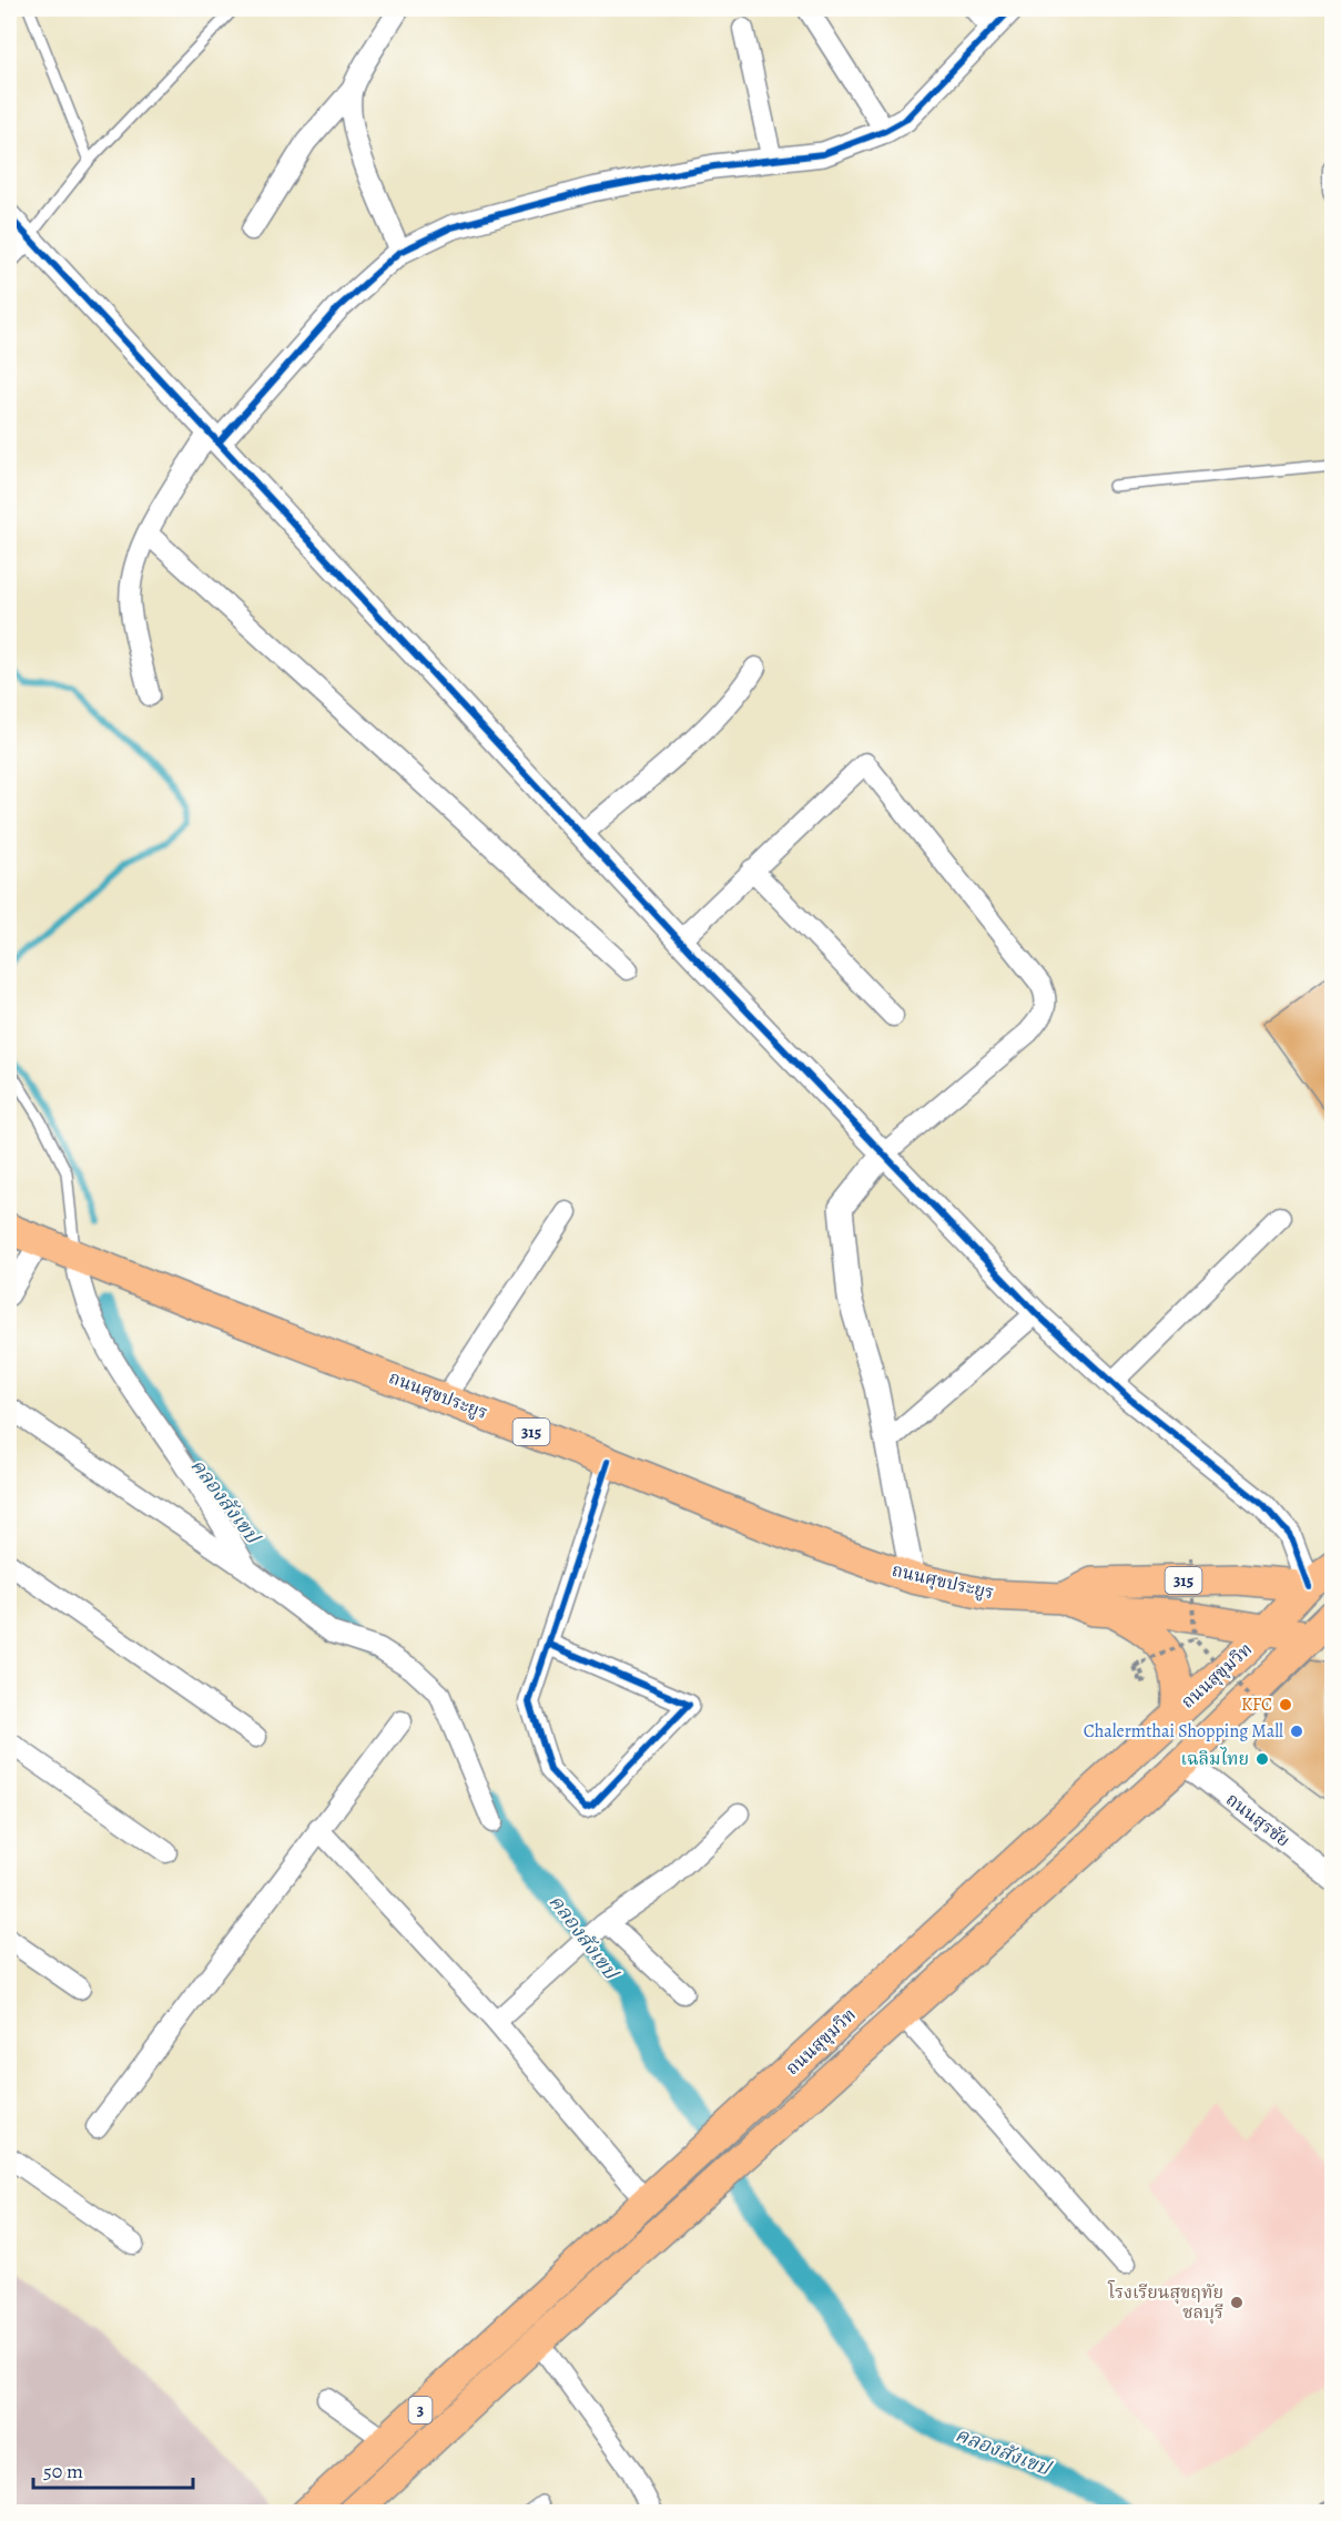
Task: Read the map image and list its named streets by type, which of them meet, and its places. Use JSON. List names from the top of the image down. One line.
{"streets":{"main road":["ถนนศุขประยูร","315","ถนนสุขุมวิท","3"],"street":["ถนนสุรชัย"]},"crossings":[["ถนนศุขประยูร","315"],["ถนนศุขประยูร","ถนนสุขุมวิท"],["315","ถนนสุขุมวิท"],["ถนนสุขุมวิท","ถนนสุรชัย"]],"water":["คลองสังเขป"],"places":["KFC","Chalermthai Shopping Mall","เฉลิมไทย","โรงเรียนสุขฤทัย ชลบุรี"],"scale_bar":"50 m"}
